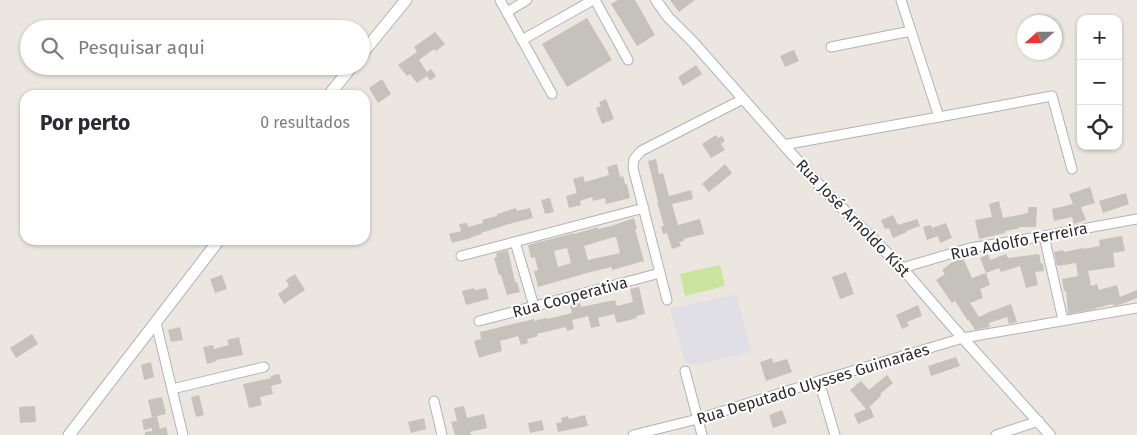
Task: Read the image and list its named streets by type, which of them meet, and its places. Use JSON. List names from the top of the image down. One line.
{"streets":{"street":["Rua José Arnoldo Kist","Rua Adolfo Ferreira","Rua Cooperativa","Rua Deputado Ulysses Guimarães"]},"crossings":[["Rua José Arnoldo Kist","Rua Adolfo Ferreira"],["Rua José Arnoldo Kist","Rua Deputado Ulysses Guimarães"]],"north":"left","page":{"map_buttons":["+","−"],"search":"Pesquisar aqui","heading":["Por perto","0 resultados"]}}
